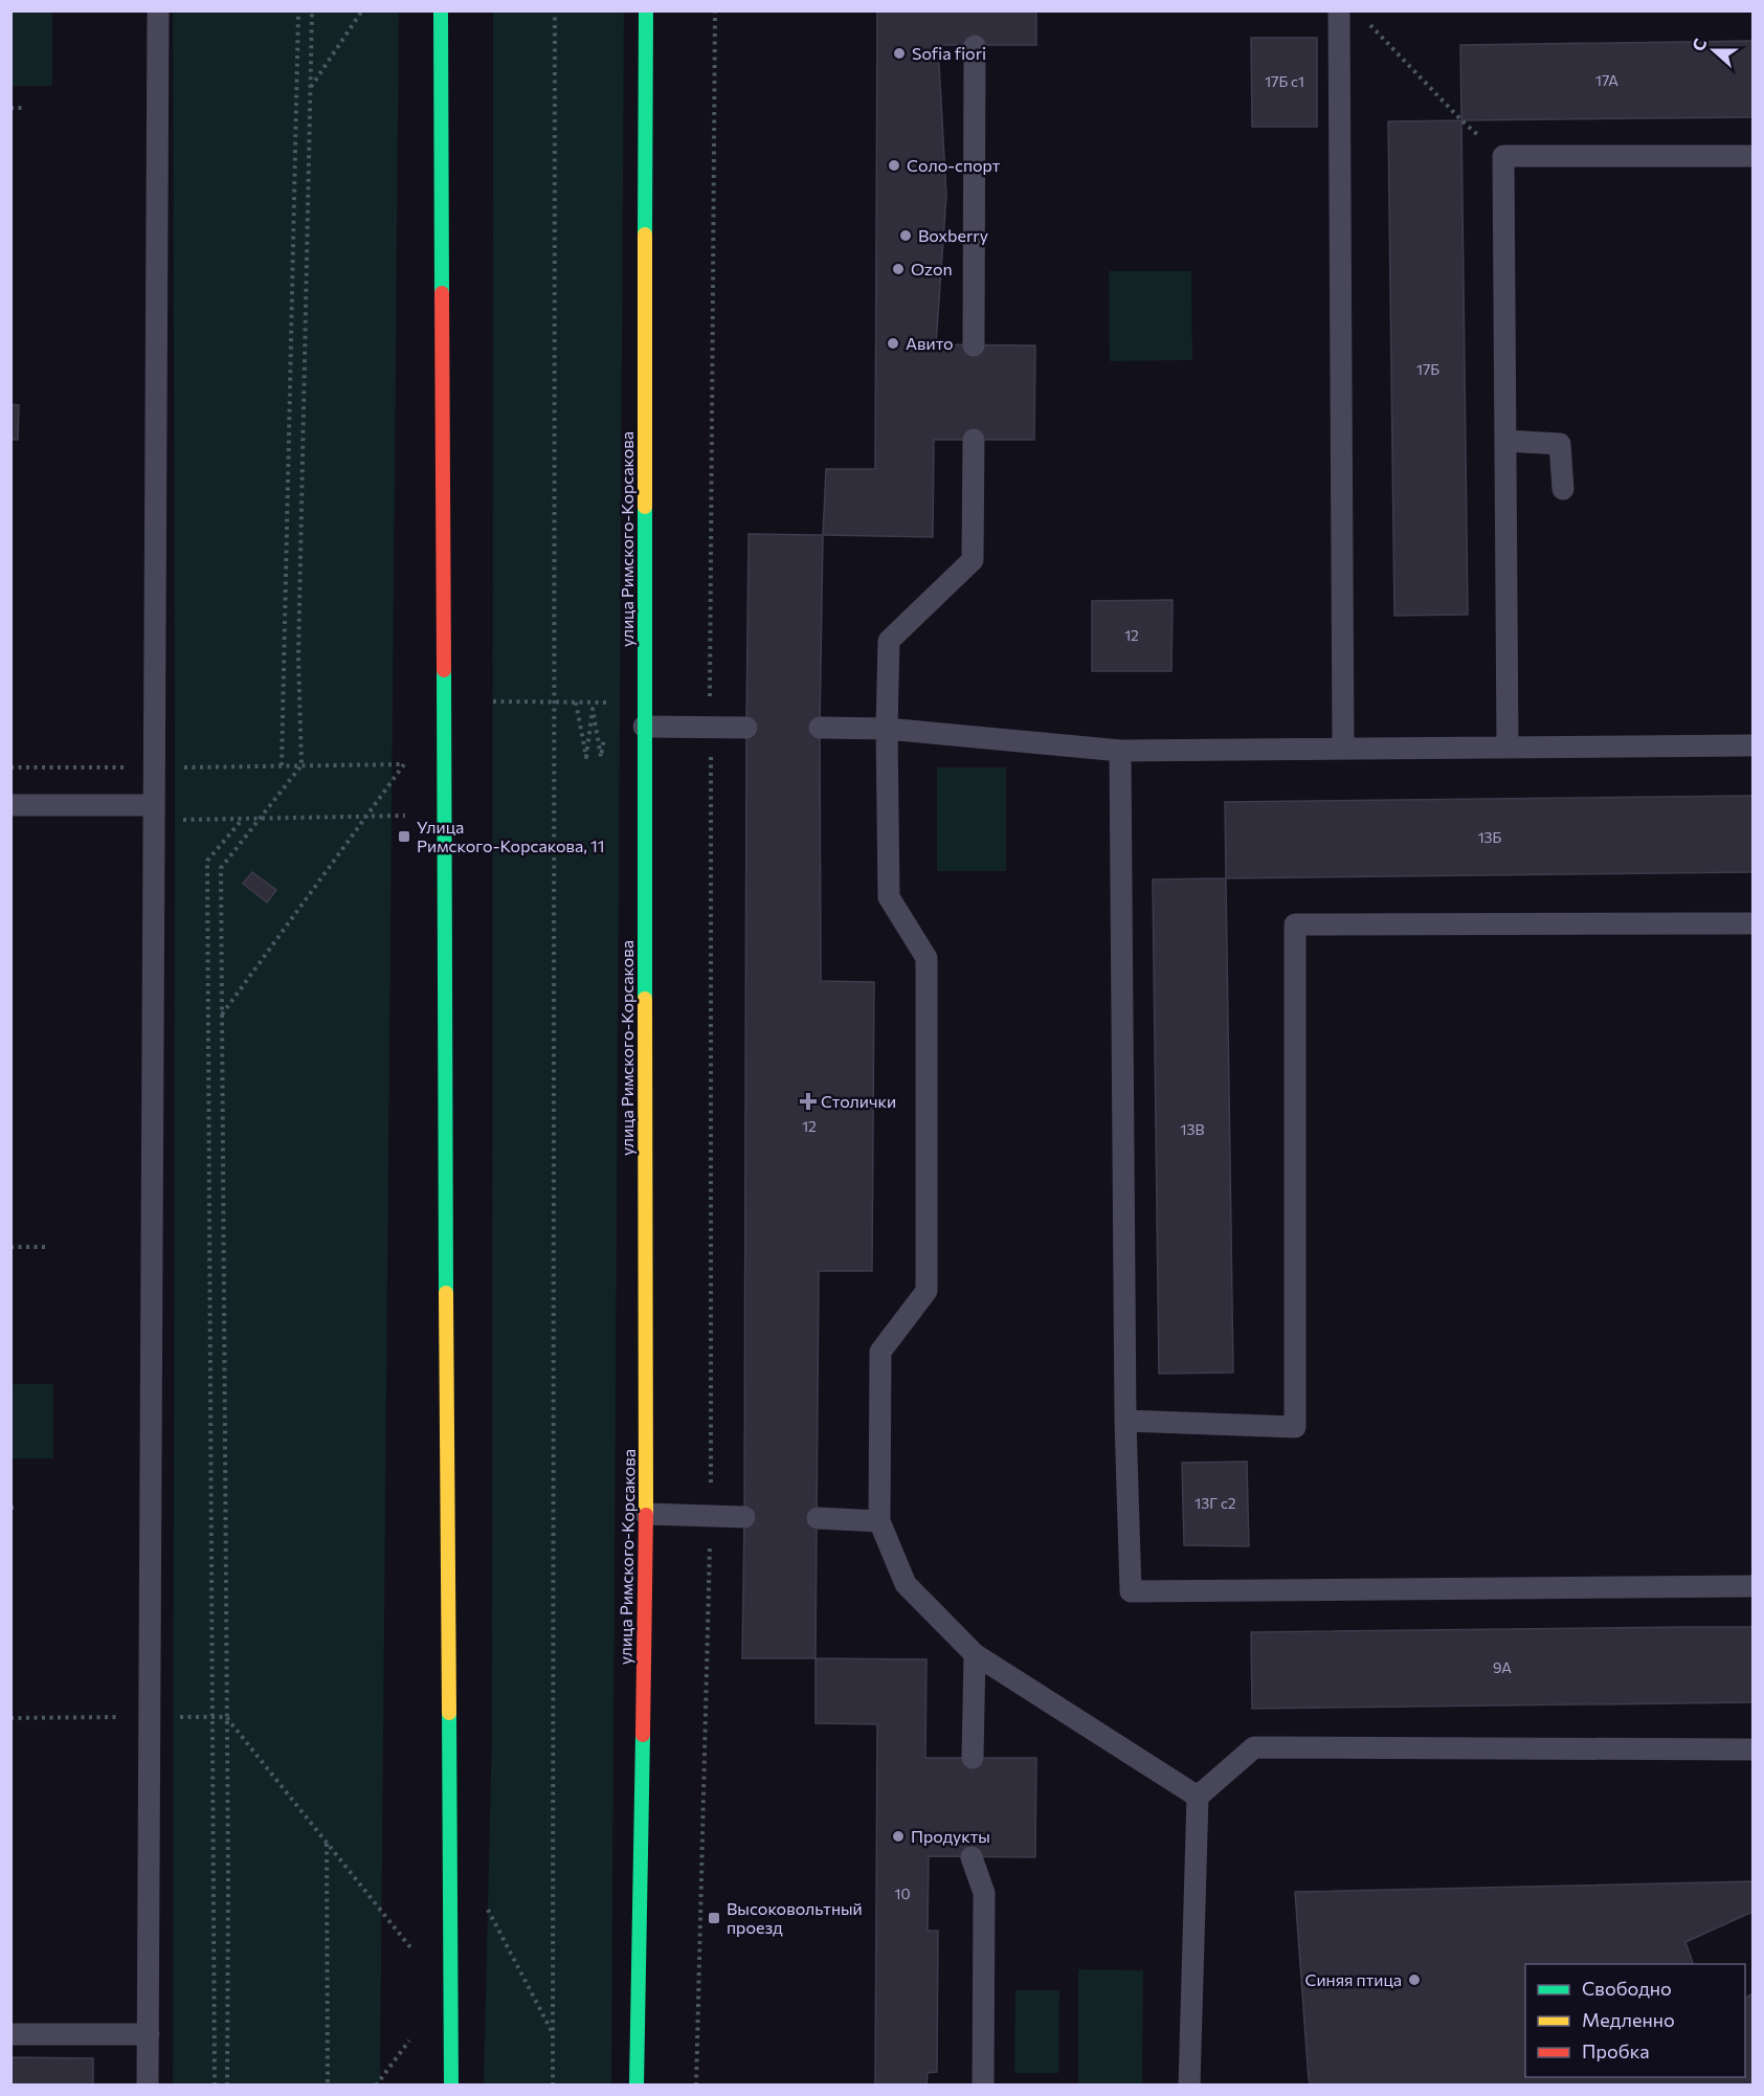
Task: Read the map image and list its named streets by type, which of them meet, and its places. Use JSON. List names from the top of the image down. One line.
{"streets":{"street":["улица Римского-Корсакова"]},"places":{"other":["Sofia fiori","Соло-спорт","Boxberry","Ozon","Авито","Продукты","Синяя птица"],"transit":["Улица Римского-Корсакова, 11","Высоковольтный проезд"],"health":["Столички"]},"house_numbers":["17А","17Б с1","17Б","12","13Б","12","13В","13Г с2","9А","10"],"legend":["Свободно","Медленно","Пробка"],"north":"left"}
